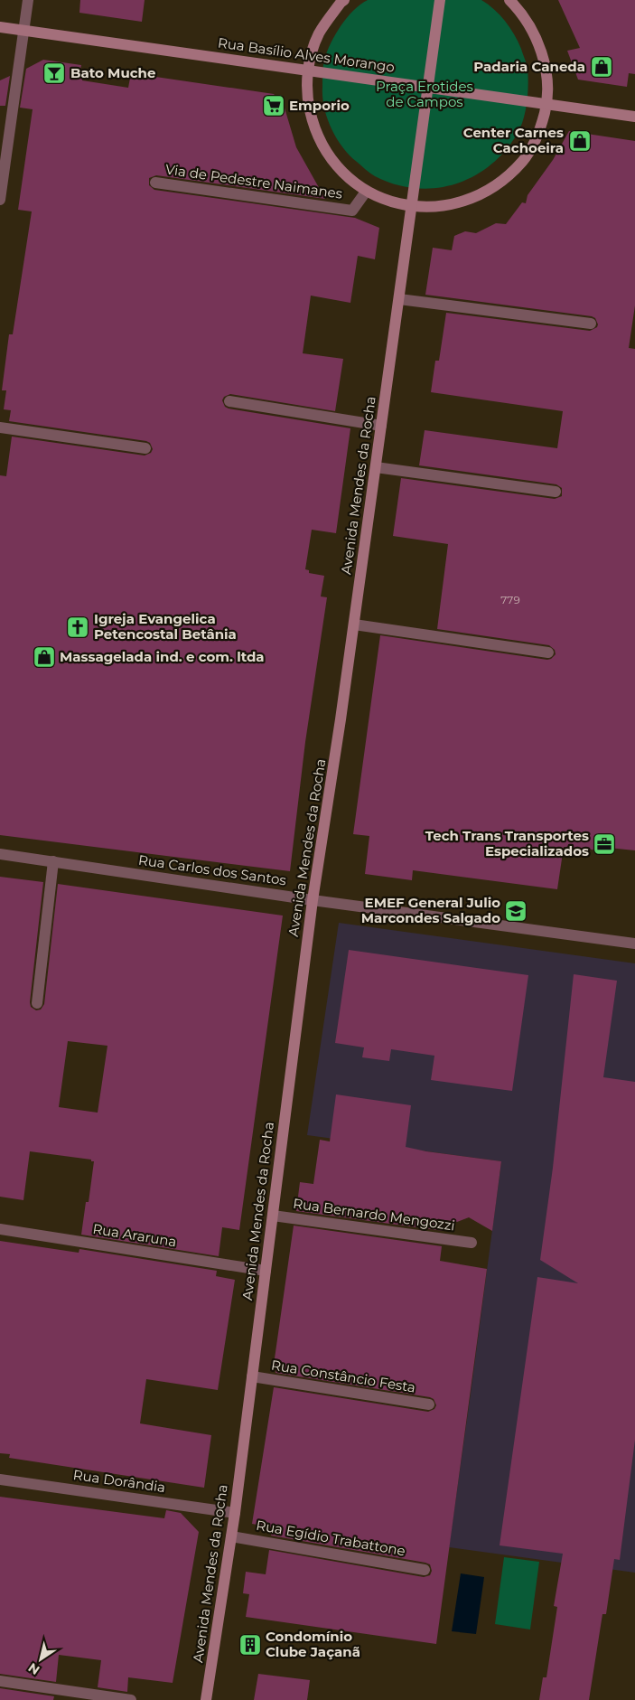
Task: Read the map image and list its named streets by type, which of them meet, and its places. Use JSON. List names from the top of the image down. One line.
{"streets":{"street":["Rua Basílio Alves Morango","Via de Pedestre Naimanes","Avenida Mendes da Rocha","Rua Carlos dos Santos","Rua Bernardo Mengozzi","Rua Araruna","Rua Constâncio Festa","Rua Dorândia","Rua Egídio Trabattone"]},"crossings":[["Rua Basílio Alves Morango","Avenida Mendes da Rocha"],["Avenida Mendes da Rocha","Rua Carlos dos Santos"],["Avenida Mendes da Rocha","Rua Bernardo Mengozzi"],["Avenida Mendes da Rocha","Rua Araruna"],["Avenida Mendes da Rocha","Rua Constâncio Festa"],["Avenida Mendes da Rocha","Rua Dorândia"],["Avenida Mendes da Rocha","Rua Egídio Trabattone"]],"parks":["Praça Erotides de Campos"],"places":{"shop":["Padaria Caneda","Center Carnes Cachoeira","Massagelada ind. e com. ltda"],"bar":["Bato Muche"],"supermarket":["Emporio"],"church":["Igreja Evangelica Petencostal Betânia"],"office":["Tech Trans Transportes Especializados"],"school or university":["EMEF General Julio Marcondes Salgado"],"building":["Condomínio Clube Jaçanã"]},"house_numbers":["779"],"north":"bottom left"}
